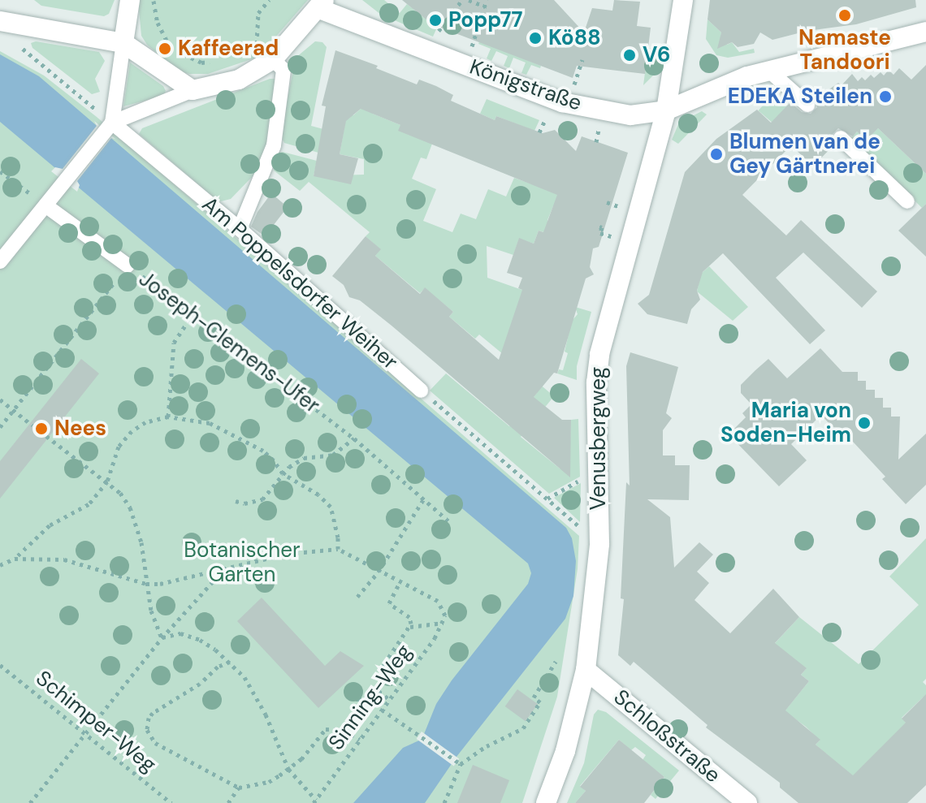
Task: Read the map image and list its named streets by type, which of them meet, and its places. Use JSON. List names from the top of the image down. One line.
{"streets":{"street":["Königstraße","Venusbergweg","Schloßstraße"],"lane":["Am Poppelsdorfer Weiher","Joseph-Clemens-Ufer"],"path":["Sinning-Weg","Schimper-Weg"]},"crossings":[["Königstraße","Venusbergweg"],["Venusbergweg","Schloßstraße"]],"parks":["Botanischer Garten"],"places":["Namaste Tandoori","Popp77","Kö88","Kaffeerad","V6","EDEKA Steilen","Blumen van de Gey Gärtnerei","Maria von Soden-Heim","Nees"]}
